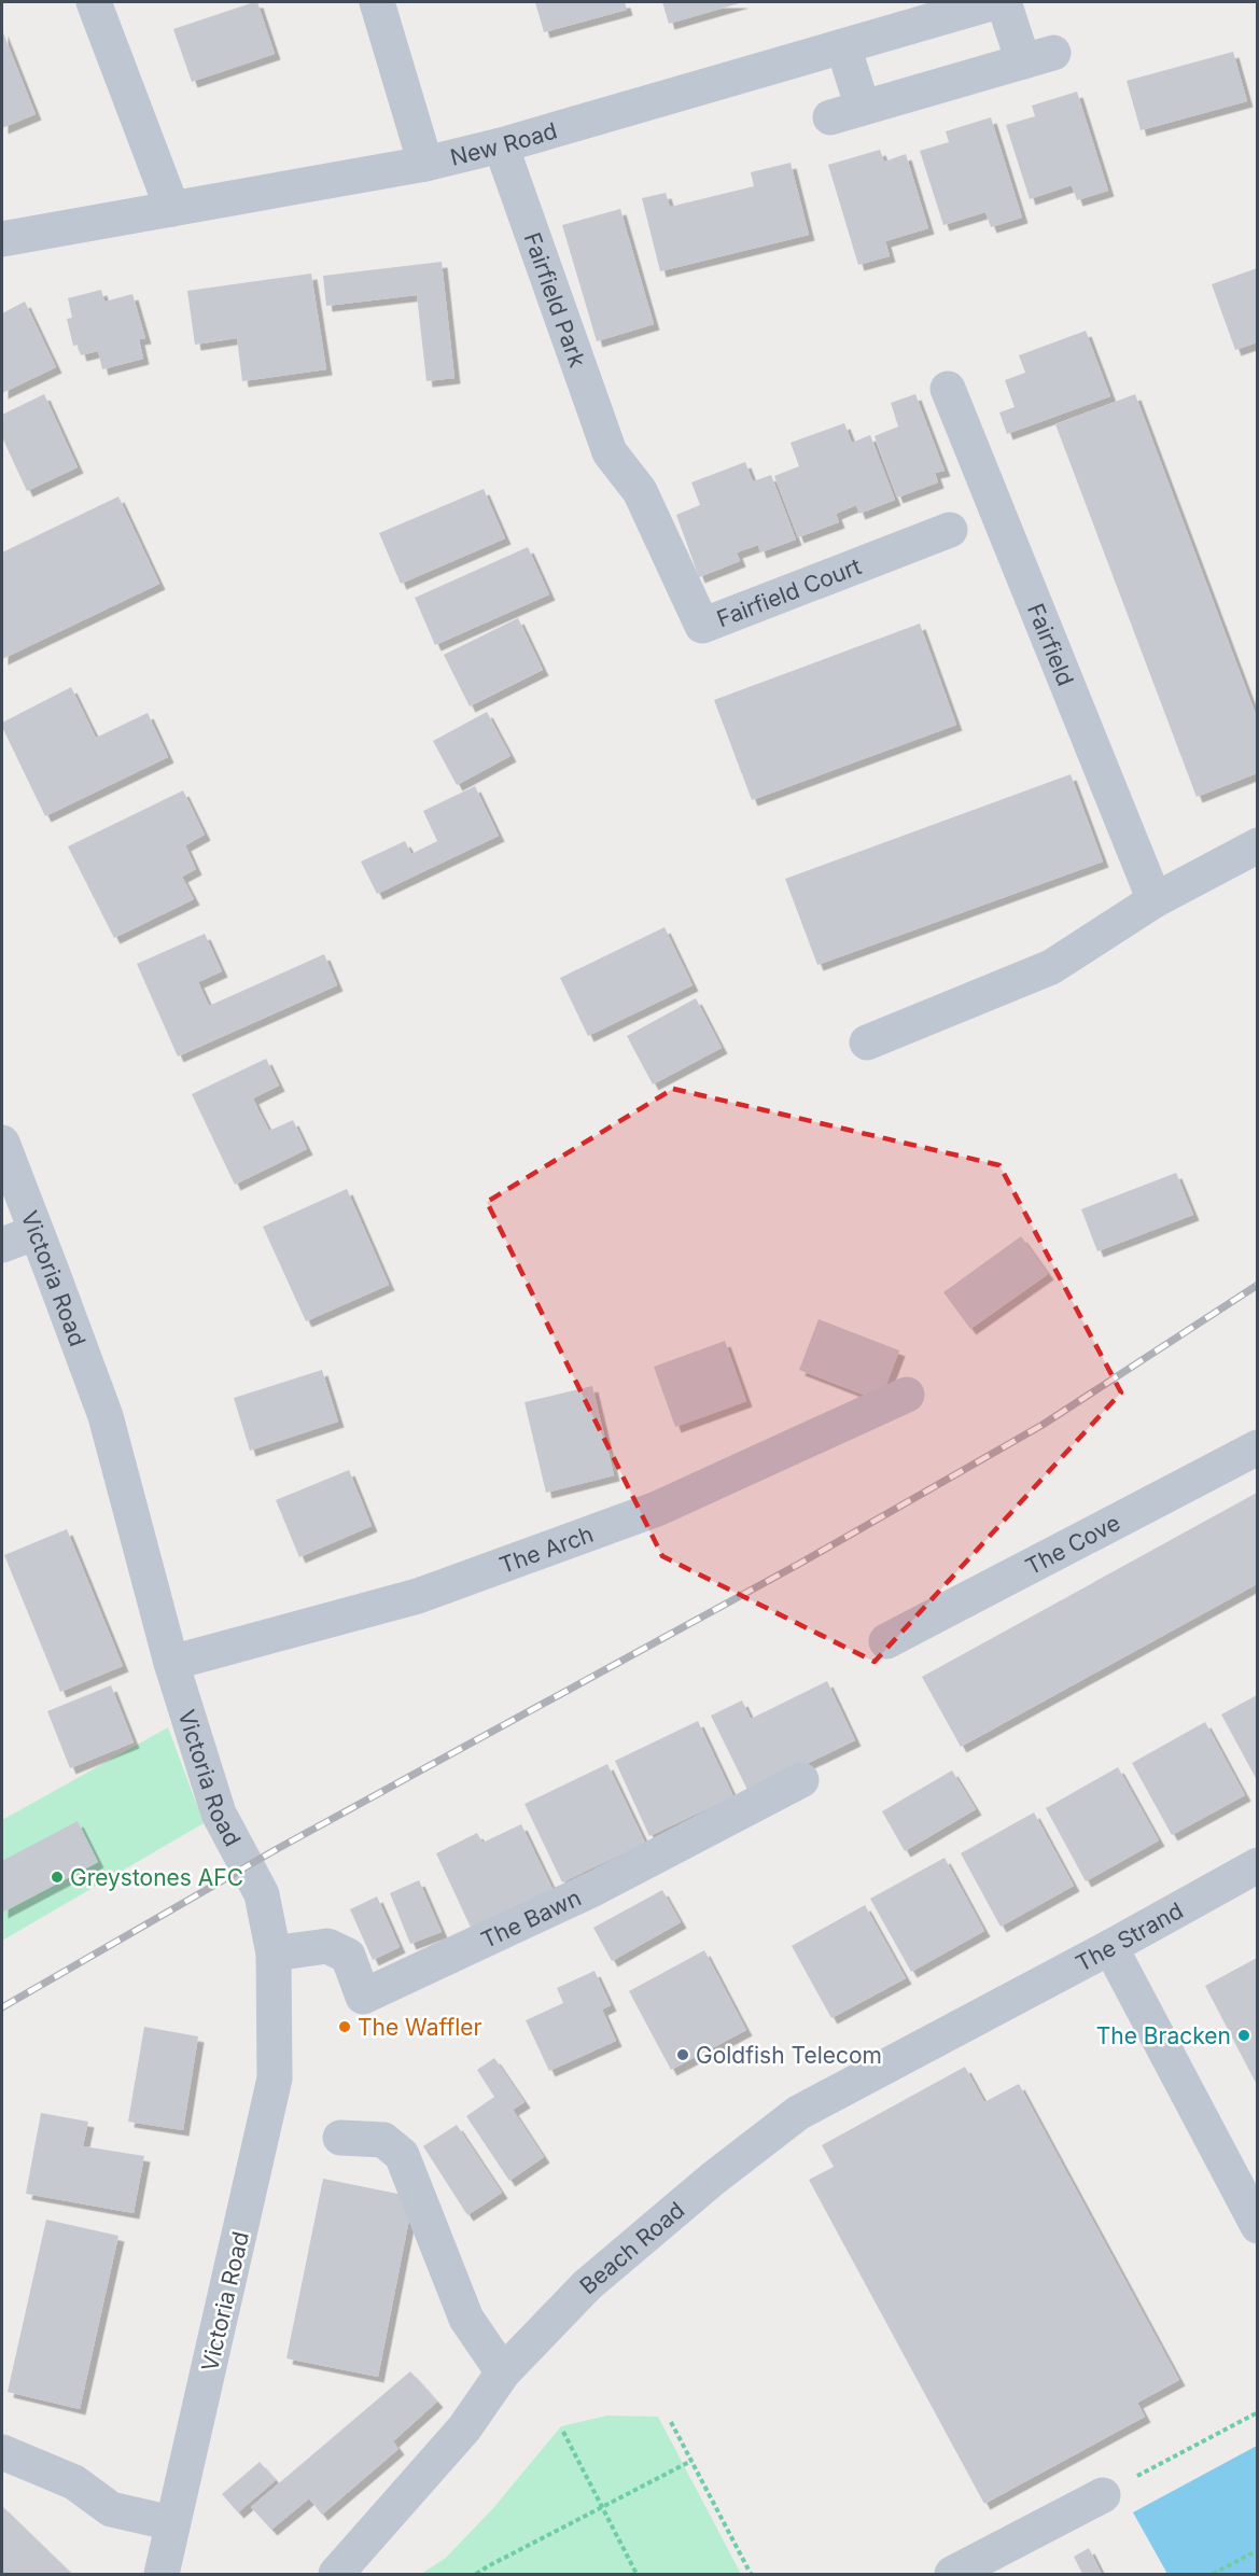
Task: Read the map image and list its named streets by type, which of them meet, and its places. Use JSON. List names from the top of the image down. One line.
{"streets":{"street":["New Road","Fairfield Park","Fairfield Court","Fairfield","Victoria Road","The Cove","The Arch","The Bawn","The Strand","Beach Road"]},"crossings":[["New Road","Fairfield Park"],["Fairfield Park","Fairfield Court"],["Victoria Road","The Arch"],["Victoria Road","The Bawn"],["The Strand","Beach Road"]],"places":["Greystones AFC","The Waffler","The Bracken","Goldfish Telecom"]}
